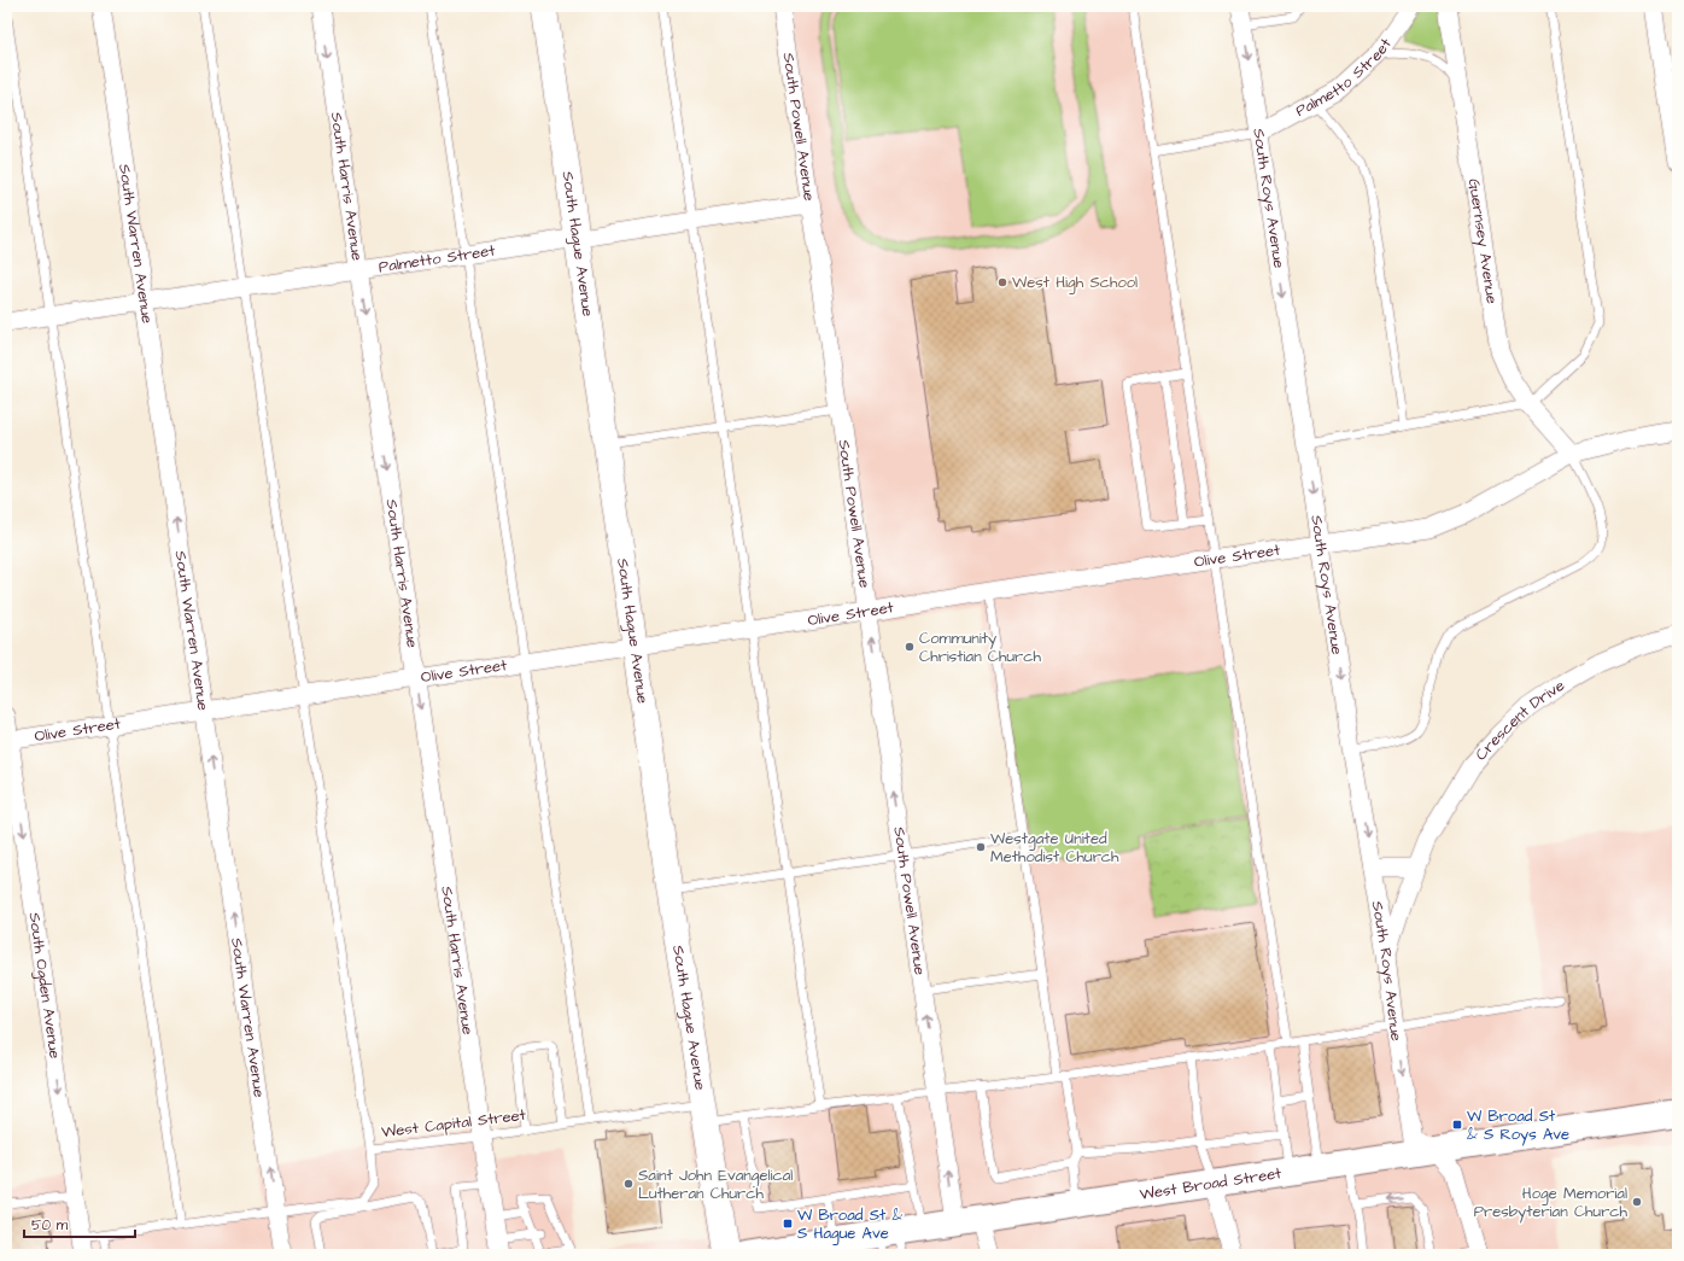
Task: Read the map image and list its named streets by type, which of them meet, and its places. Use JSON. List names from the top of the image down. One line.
{"streets":{"main road":["South Hague Avenue","West Broad Street"],"street":["Palmetto Street","South Powell Avenue","South Harris Avenue","South Roys Avenue","Guernsey Avenue","South Warren Avenue","Olive Street","Crescent Drive","South Ogden Avenue"],"lane":["West Capital Street"]},"crossings":[["Palmetto Street","South Powell Avenue"],["Palmetto Street","South Harris Avenue"],["Palmetto Street","South Roys Avenue"],["Palmetto Street","South Warren Avenue"],["Palmetto Street","South Hague Avenue"],["South Powell Avenue","Olive Street"],["South Powell Avenue","West Capital Street"],["South Powell Avenue","West Broad Street"],["South Harris Avenue","Olive Street"],["South Harris Avenue","West Capital Street"],["South Roys Avenue","Olive Street"],["South Roys Avenue","Crescent Drive"],["South Roys Avenue","West Capital Street"],["South Roys Avenue","West Broad Street"],["Guernsey Avenue","Olive Street"],["South Warren Avenue","Olive Street"],["South Warren Avenue","West Capital Street"],["South Hague Avenue","Olive Street"],["South Hague Avenue","West Capital Street"],["Olive Street","South Ogden Avenue"],["South Ogden Avenue","West Capital Street"]],"one_way":["South Powell Avenue","South Harris Avenue","South Roys Avenue","South Warren Avenue","South Ogden Avenue"],"places":{"other":["West High School","Community Christian Church","Westgate United Methodist Church","Saint John Evangelical Lutheran Church","Hoge Memorial Presbyterian Church"],"transit":["W Broad St & S Roys Ave","W Broad St & S Hague Ave"]},"scale_bar":"50 m"}
